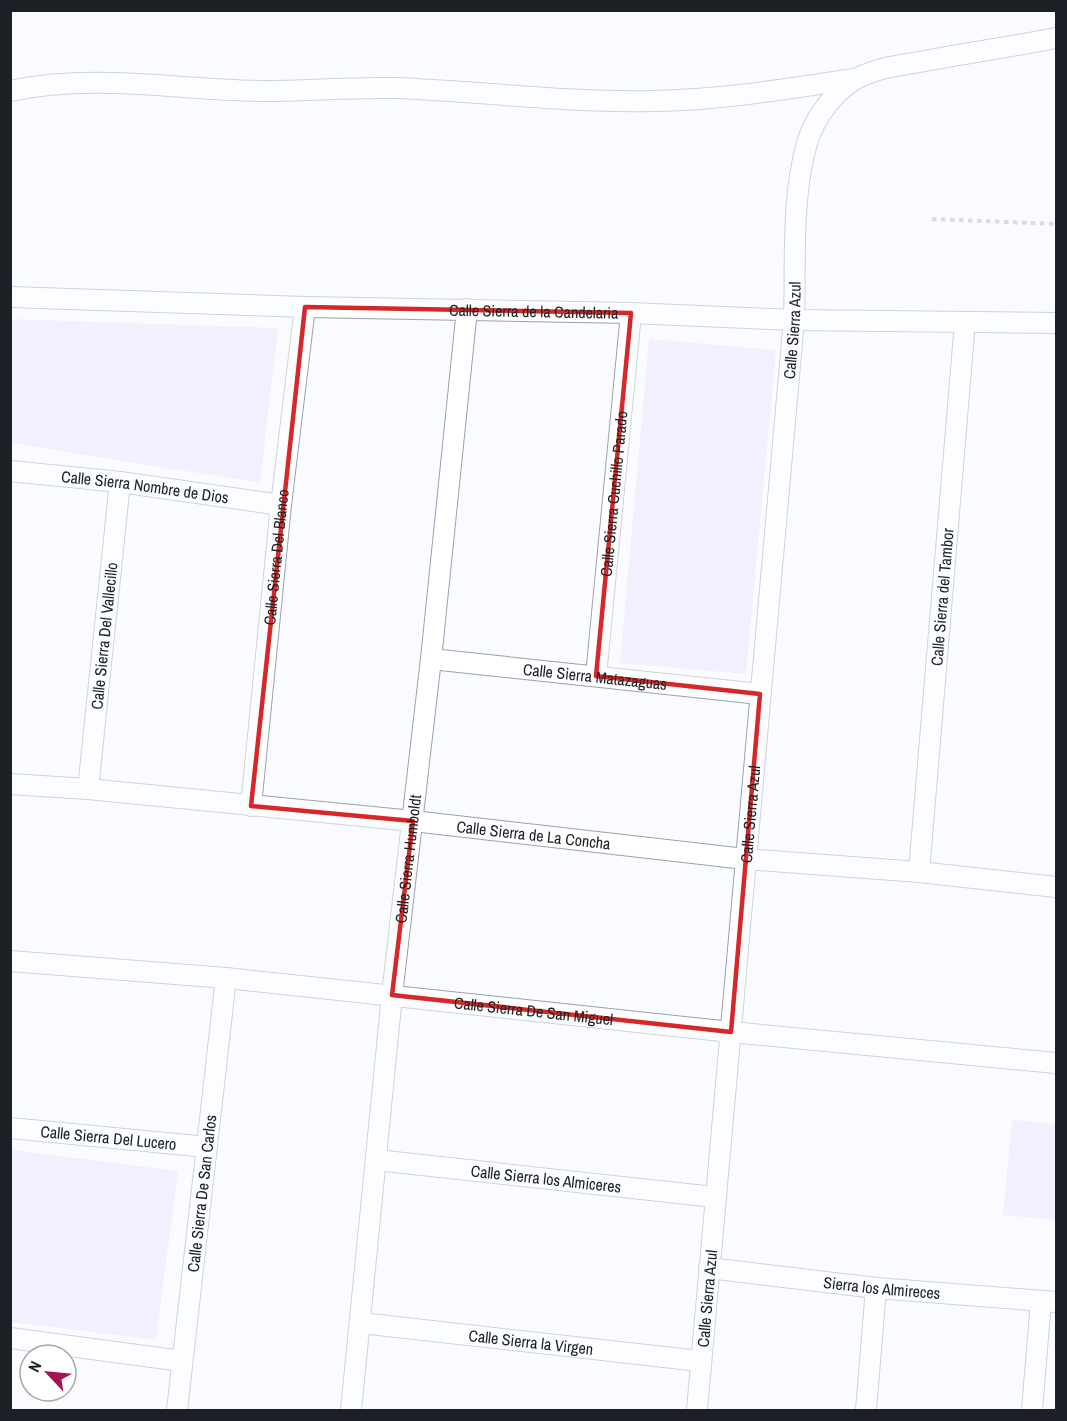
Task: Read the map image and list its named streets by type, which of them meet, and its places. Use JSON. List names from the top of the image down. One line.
{"streets":{"street":["Calle Sierra de la Candelaria","Calle Sierra Azul","Calle Sierra Nombre de Dios","Calle Sierra Cuchillo Parado","Calle Sierra Del Blanco","Calle Sierra del Tambor","Calle Sierra Del Vallecillo","Calle Sierra Matazaguas","Calle Sierra de La Concha","Calle Sierra Humboldt","Calle Sierra De San Miguel","Calle Sierra Del Lucero","Calle Sierra los Almiceres","Calle Sierra De San Carlos","Sierra los Almireces","Calle Sierra la Virgen"]},"crossings":[["Calle Sierra de la Candelaria","Calle Sierra Azul"],["Calle Sierra de la Candelaria","Calle Sierra Cuchillo Parado"],["Calle Sierra de la Candelaria","Calle Sierra Del Blanco"],["Calle Sierra de la Candelaria","Calle Sierra del Tambor"],["Calle Sierra de la Candelaria","Calle Sierra Humboldt"],["Calle Sierra Azul","Calle Sierra Matazaguas"],["Calle Sierra Azul","Calle Sierra de La Concha"],["Calle Sierra Azul","Calle Sierra De San Miguel"],["Calle Sierra Azul","Calle Sierra los Almiceres"],["Calle Sierra Azul","Sierra los Almireces"],["Calle Sierra Azul","Calle Sierra la Virgen"],["Calle Sierra Nombre de Dios","Calle Sierra Del Blanco"],["Calle Sierra Nombre de Dios","Calle Sierra Del Vallecillo"],["Calle Sierra Cuchillo Parado","Calle Sierra Matazaguas"],["Calle Sierra Del Blanco","Calle Sierra de La Concha"],["Calle Sierra del Tambor","Calle Sierra de La Concha"],["Calle Sierra Del Vallecillo","Calle Sierra de La Concha"],["Calle Sierra Matazaguas","Calle Sierra Humboldt"],["Calle Sierra de La Concha","Calle Sierra Humboldt"],["Calle Sierra Humboldt","Calle Sierra De San Miguel"],["Calle Sierra Humboldt","Calle Sierra los Almiceres"],["Calle Sierra Humboldt","Calle Sierra la Virgen"],["Calle Sierra De San Miguel","Calle Sierra De San Carlos"],["Calle Sierra Del Lucero","Calle Sierra De San Carlos"]],"north":"top left"}
